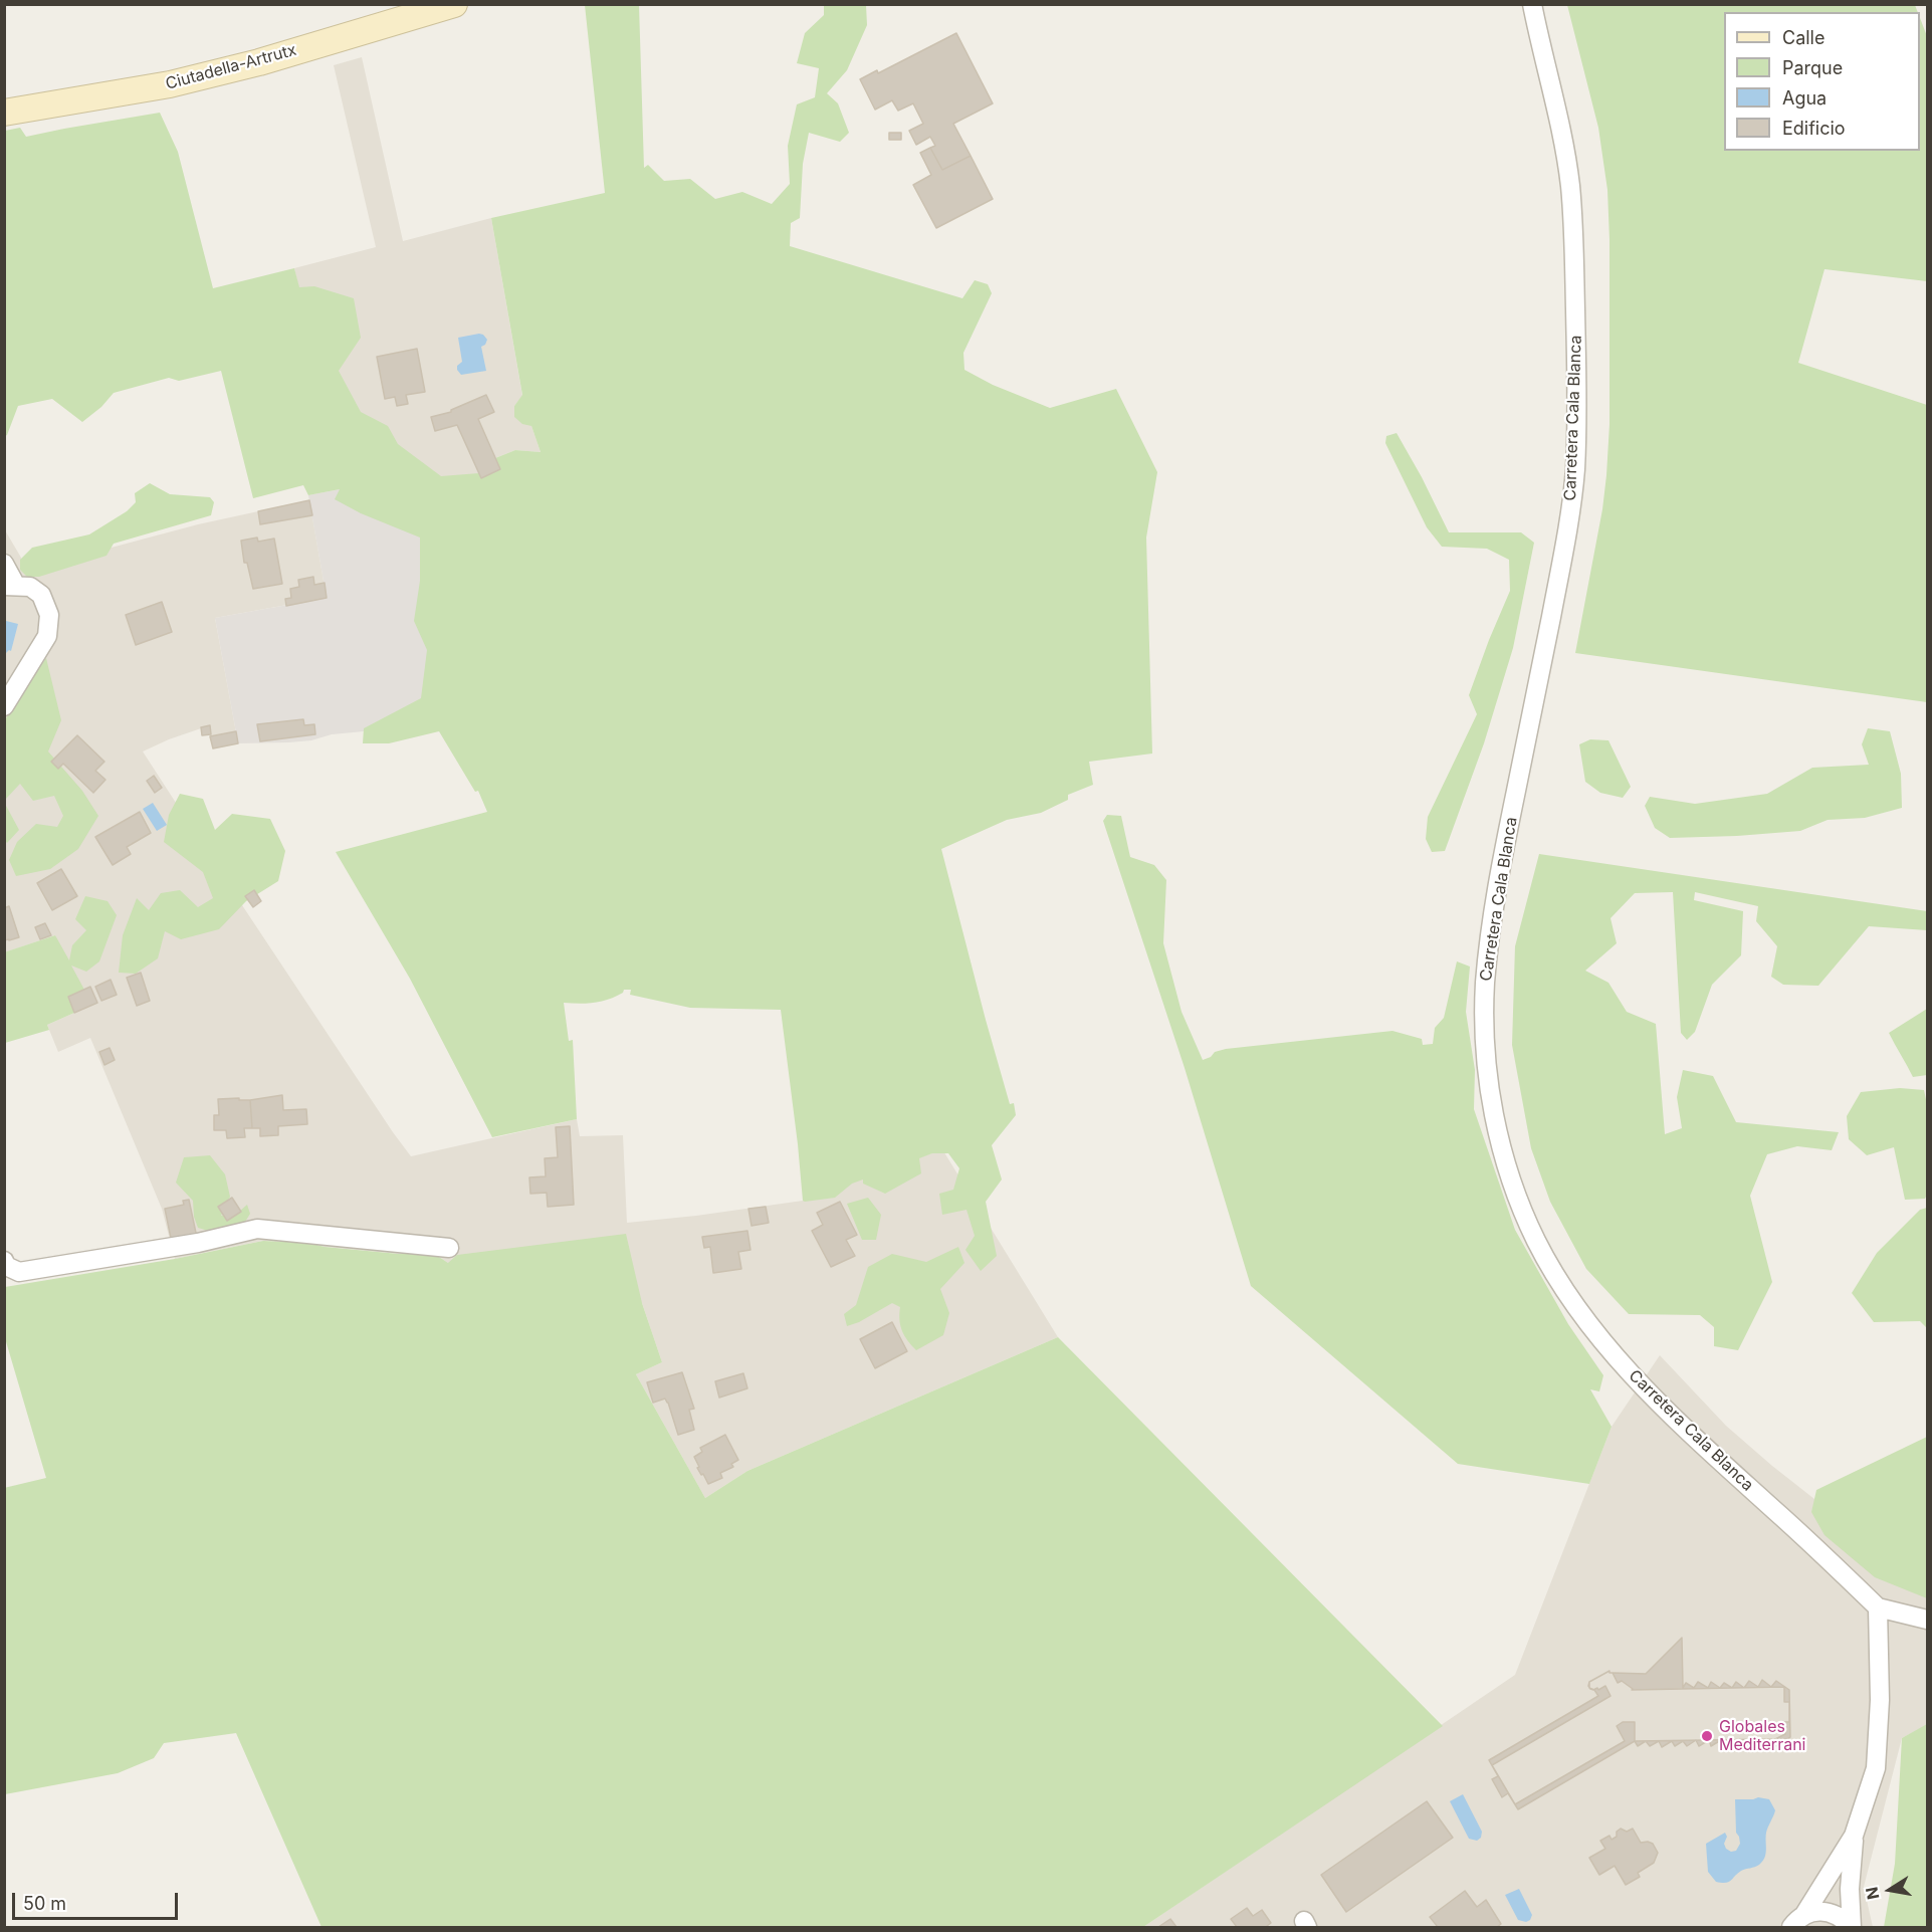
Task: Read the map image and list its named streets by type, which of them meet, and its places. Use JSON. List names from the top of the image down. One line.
{"streets":{"main road":["Ciutadella-Artrutx"],"street":["Carretera Cala Blanca"]},"places":["Globales Mediterrani"],"legend":["Calle","Parque","Agua","Edificio"],"scale_bar":"50 m","north":"left"}
